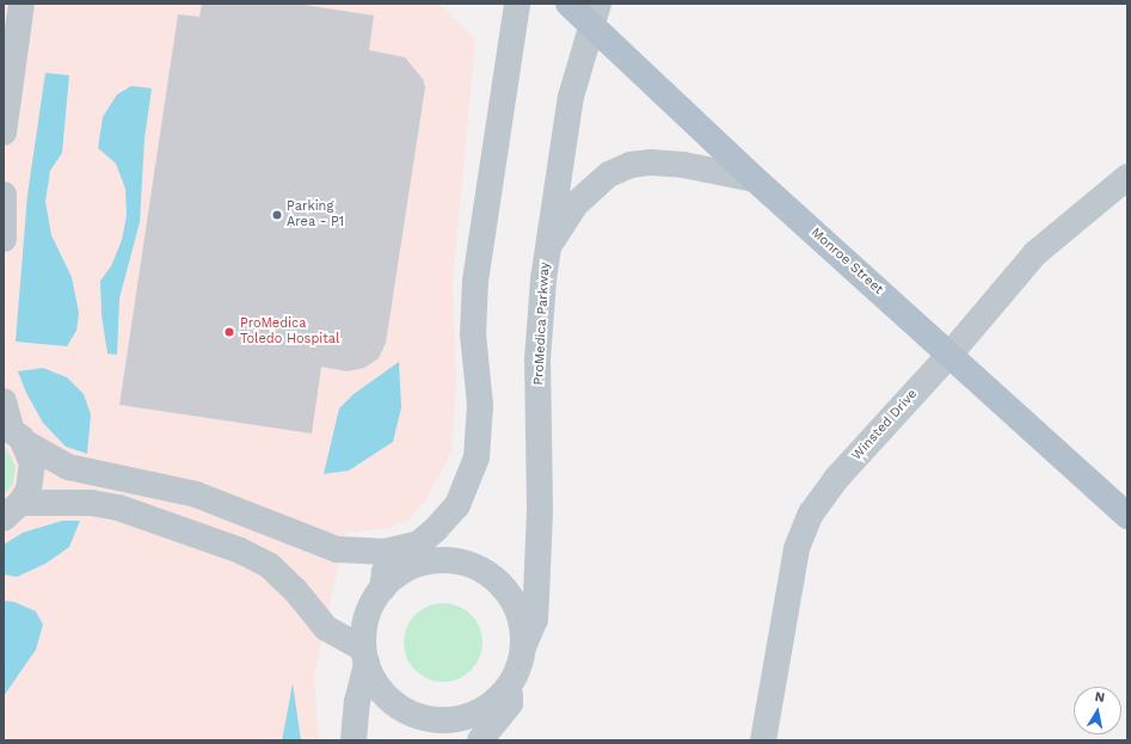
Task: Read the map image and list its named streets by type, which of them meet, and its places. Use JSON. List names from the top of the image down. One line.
{"streets":{"main road":["Monroe Street"],"street":["ProMedica Parkway","Winsted Drive"]},"crossings":[["Monroe Street","ProMedica Parkway"],["Monroe Street","Winsted Drive"]],"places":["Parking Area - P1","ProMedica Toledo Hospital"],"north":"top"}
